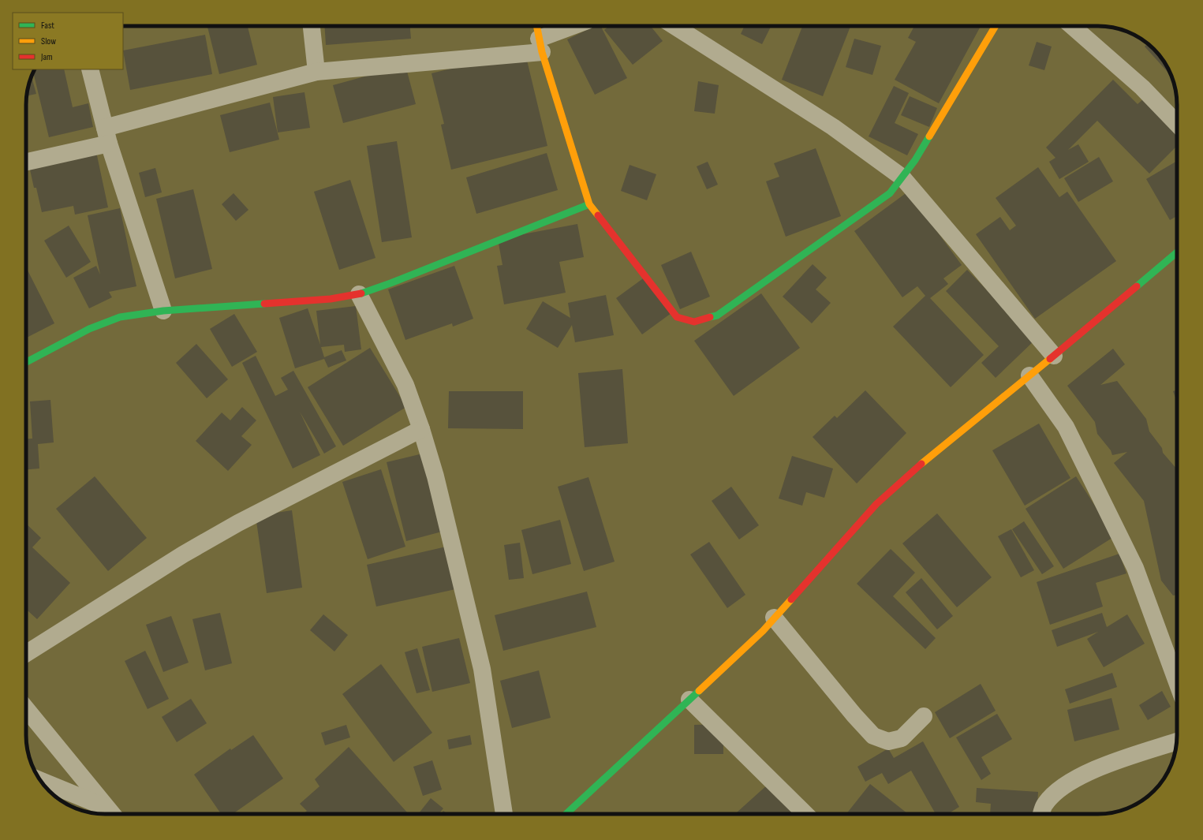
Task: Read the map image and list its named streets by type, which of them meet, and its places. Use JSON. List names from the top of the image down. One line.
{"legend":["Fast","Slow","Jam"]}
